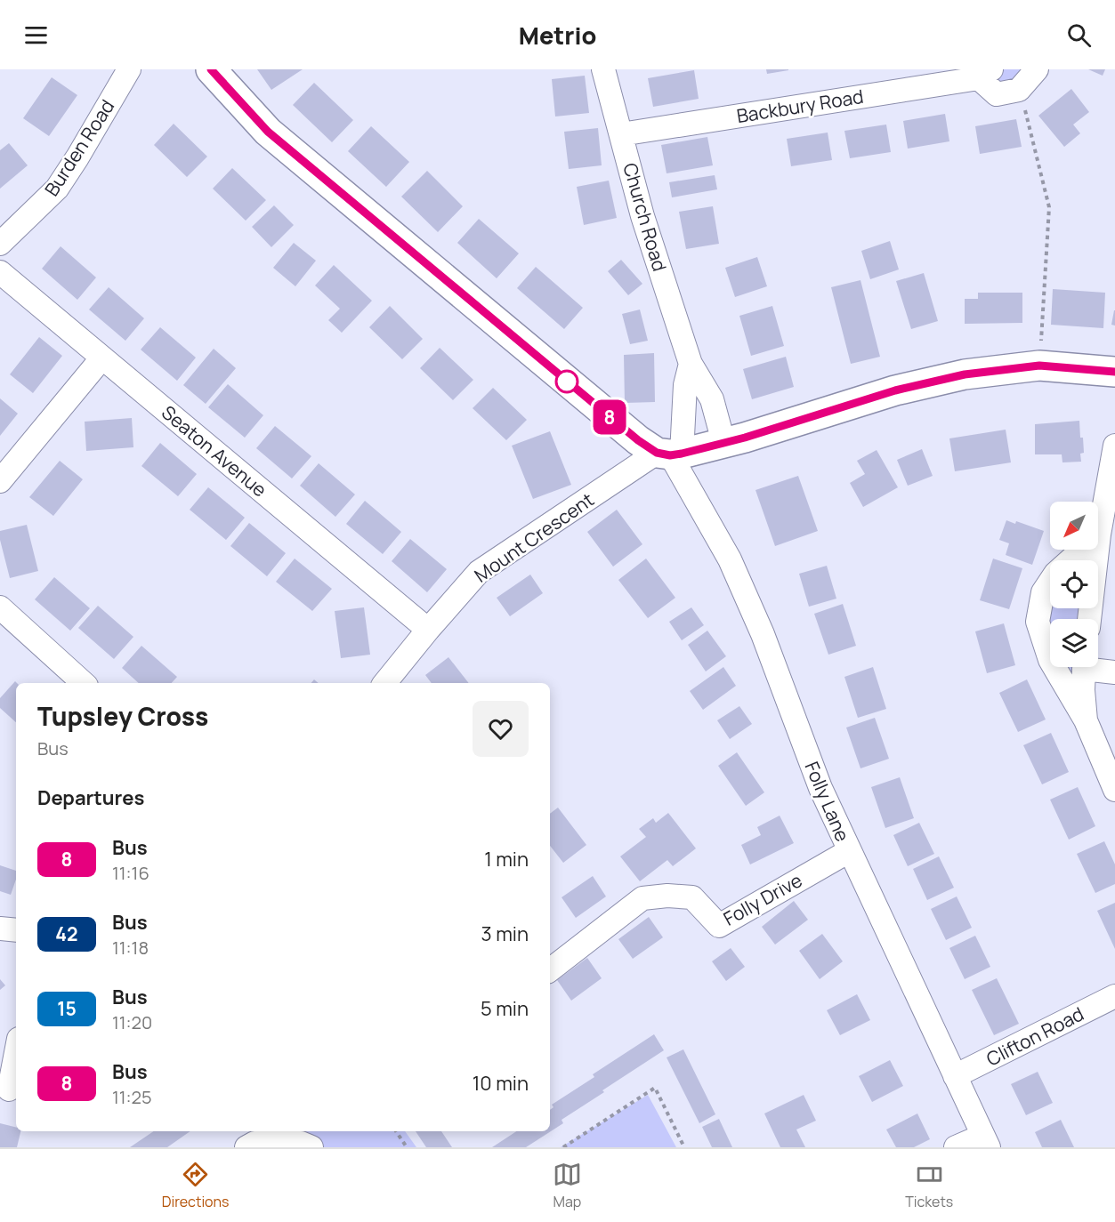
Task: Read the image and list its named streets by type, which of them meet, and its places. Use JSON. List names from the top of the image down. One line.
{"streets":{"street":["Backbury Road","Burden Road","Church Road","Seaton Avenue","Mount Crescent","Folly Lane","Folly Drive","Clifton Road"]},"crossings":[["Backbury Road","Church Road"],["Seaton Avenue","Mount Crescent"],["Mount Crescent","Folly Lane"],["Folly Lane","Folly Drive"],["Folly Lane","Clifton Road"]],"lines":["bus line 8"],"north":"bottom left","page":{"header":"Metrio","on_map":"8","heading":[["Tupsley Cross","Bus"],"Departures"],"list":[{"mark":"8","name":"Bus","note":"11:16","value":"1 min"},{"mark":"42","name":"Bus","note":"11:18","value":"3 min"},{"mark":"15","name":"Bus","note":"11:20","value":"5 min"},{"mark":"8","name":"Bus","note":"11:25","value":"10 min"}],"tabs":["Directions","Map","Tickets"]}}
